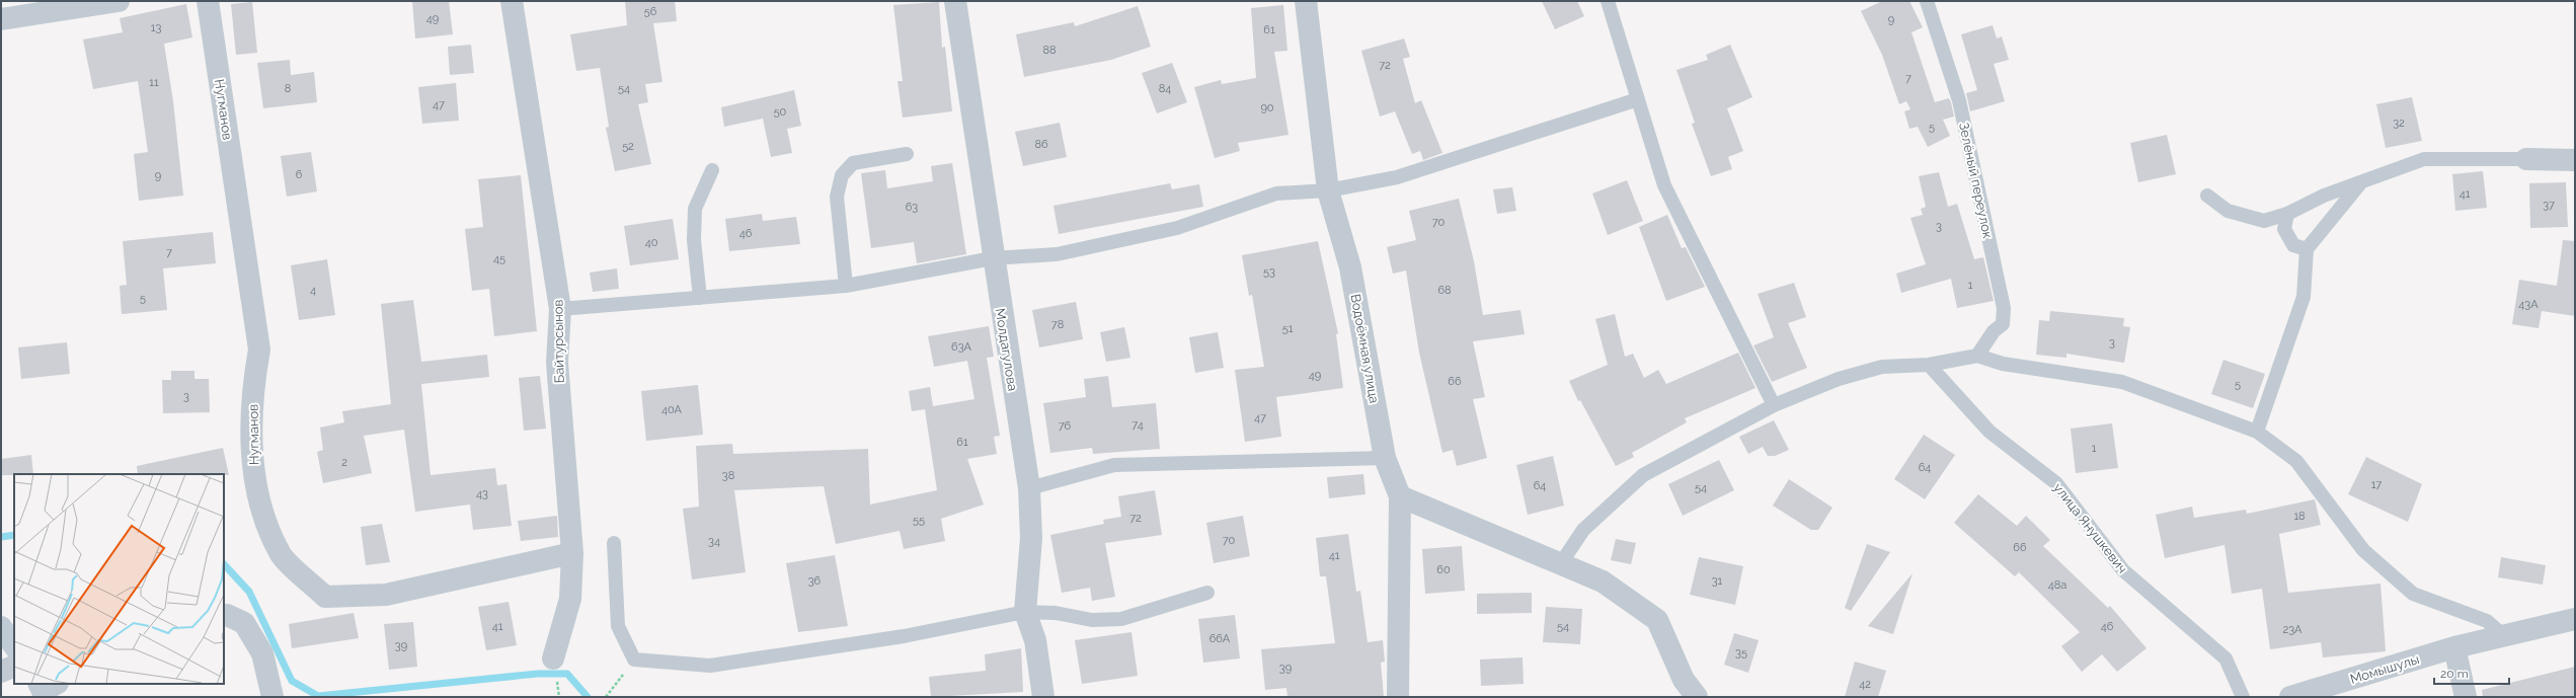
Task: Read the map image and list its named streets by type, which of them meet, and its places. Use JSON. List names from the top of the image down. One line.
{"streets":{"street":["Нугманов","Байтурсынов","Водоёмная улица","Молдагулова","Момышулы"],"lane":["Зелёный переулок","улица Янушкевич"]},"crossings":[["Нугманов","Байтурсынов"]],"house_numbers":["56","49","9","13","61","88","72","7","11","8","54","84","47","90","50","32","5","86","52","6","9","41","37","63","70","3","46","40","7","45","53","1","4","68","5","43А","78","51","3","63А","49","66","5","3","40А","47","74","76","61","1","2","64","38","17","64","54","43","18","72","55","70","34","66","41","60","36","31","48а","41","54","46","23А","66А","39","35","39","42"],"scale_bar":"20 m"}
